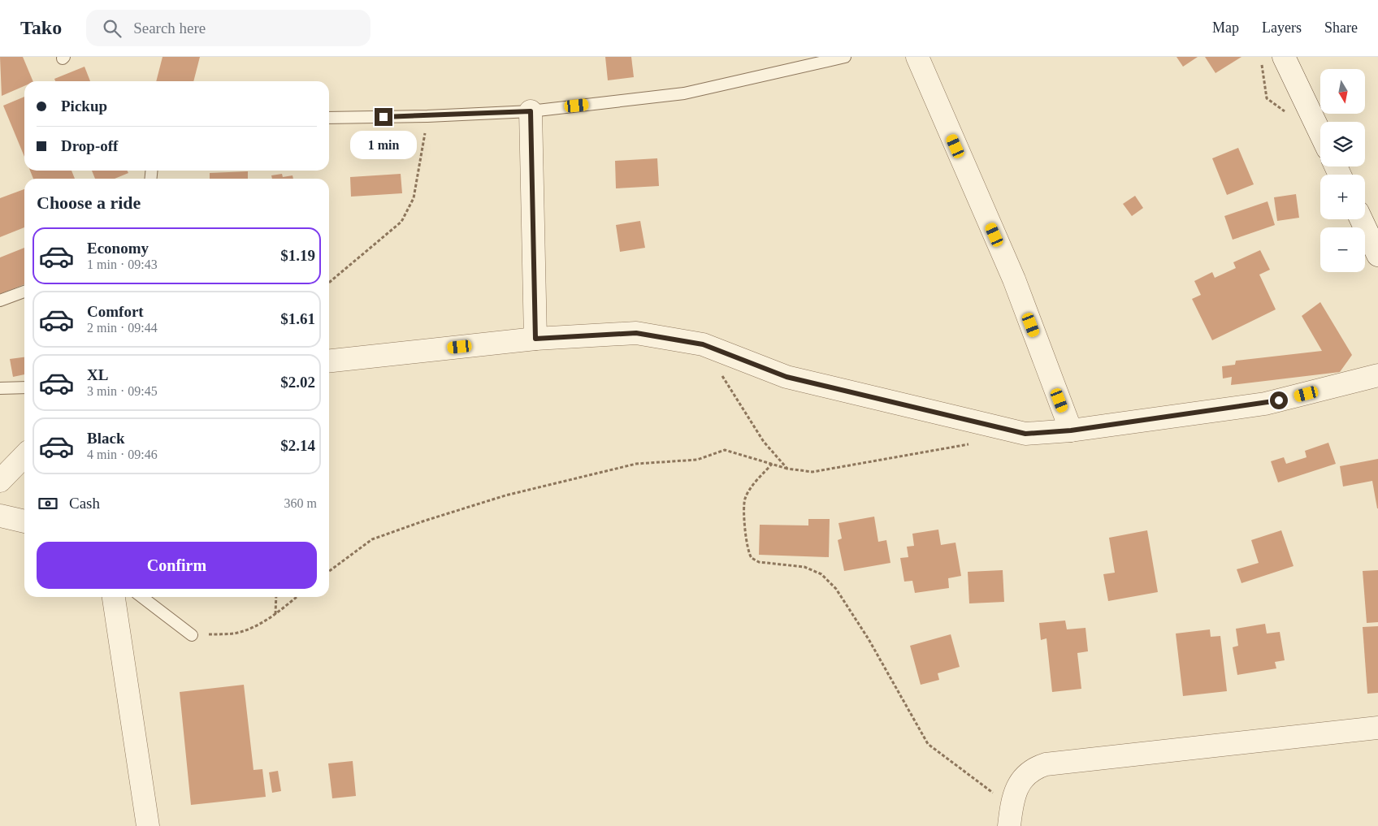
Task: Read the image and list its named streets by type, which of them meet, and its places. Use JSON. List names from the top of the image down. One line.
{"north":"bottom","page":{"header":"Tako","search":"Search here","nav":["Map","Layers","Share"],"map_buttons":["+","−"],"banner":["Pickup","Drop-off"],"bubble":"1 min","heading":"Choose a ride","list":[{"name":"Economy","note":"1 min · 09:43","value":"$1.19"},{"name":"Comfort","note":"2 min · 09:44","value":"$1.61"},{"name":"XL","note":"3 min · 09:45","value":"$2.02"},{"name":"Black","note":"4 min · 09:46","value":"$2.14"}],"pay":["Cash","360 m"],"buttons":"Confirm"}}
